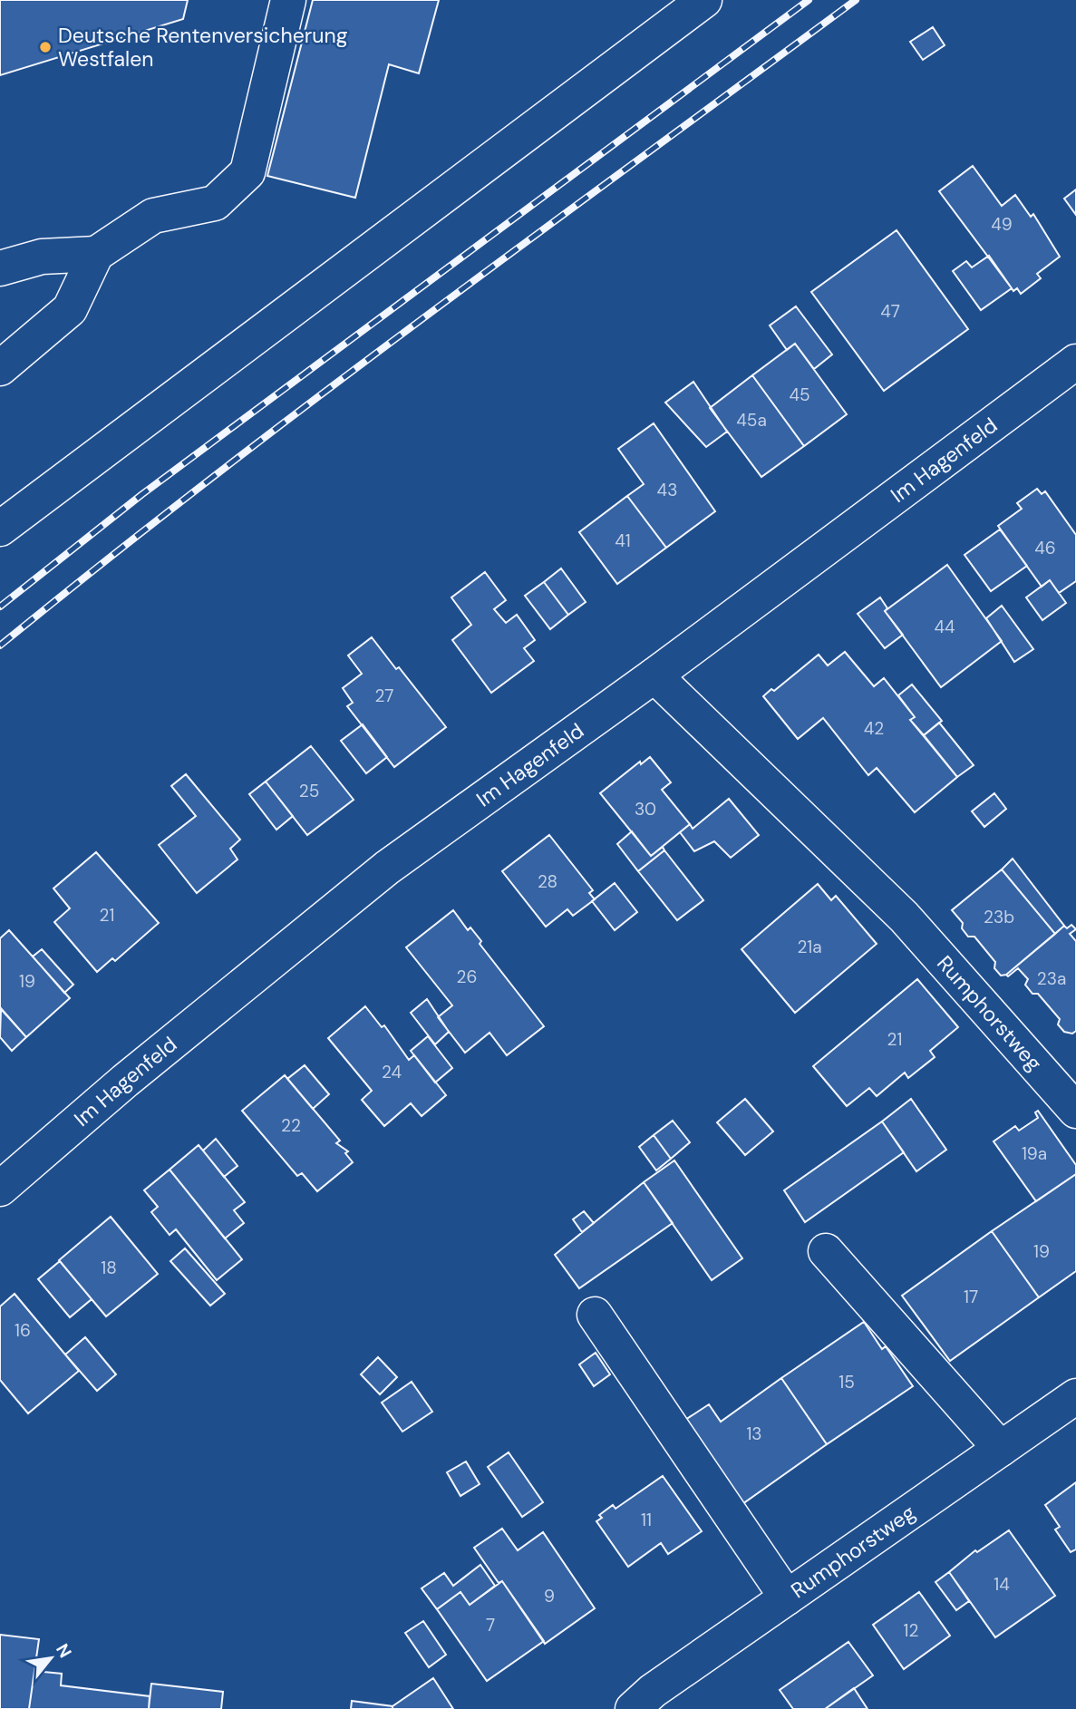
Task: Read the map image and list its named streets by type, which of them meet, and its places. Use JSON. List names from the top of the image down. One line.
{"streets":{"street":["Im Hagenfeld","Rumphorstweg"]},"crossings":[["Im Hagenfeld","Rumphorstweg"]],"places":["Deutsche Rentenversicherung Westfalen"],"house_numbers":["49","47","45","45a","43","41","46","44","27","42","25","30","28","21","23b","21a","26","23a","19","21","24","22","19a","19","18","17","16","15","13","11","14","9","7","12"],"north":"top right"}
